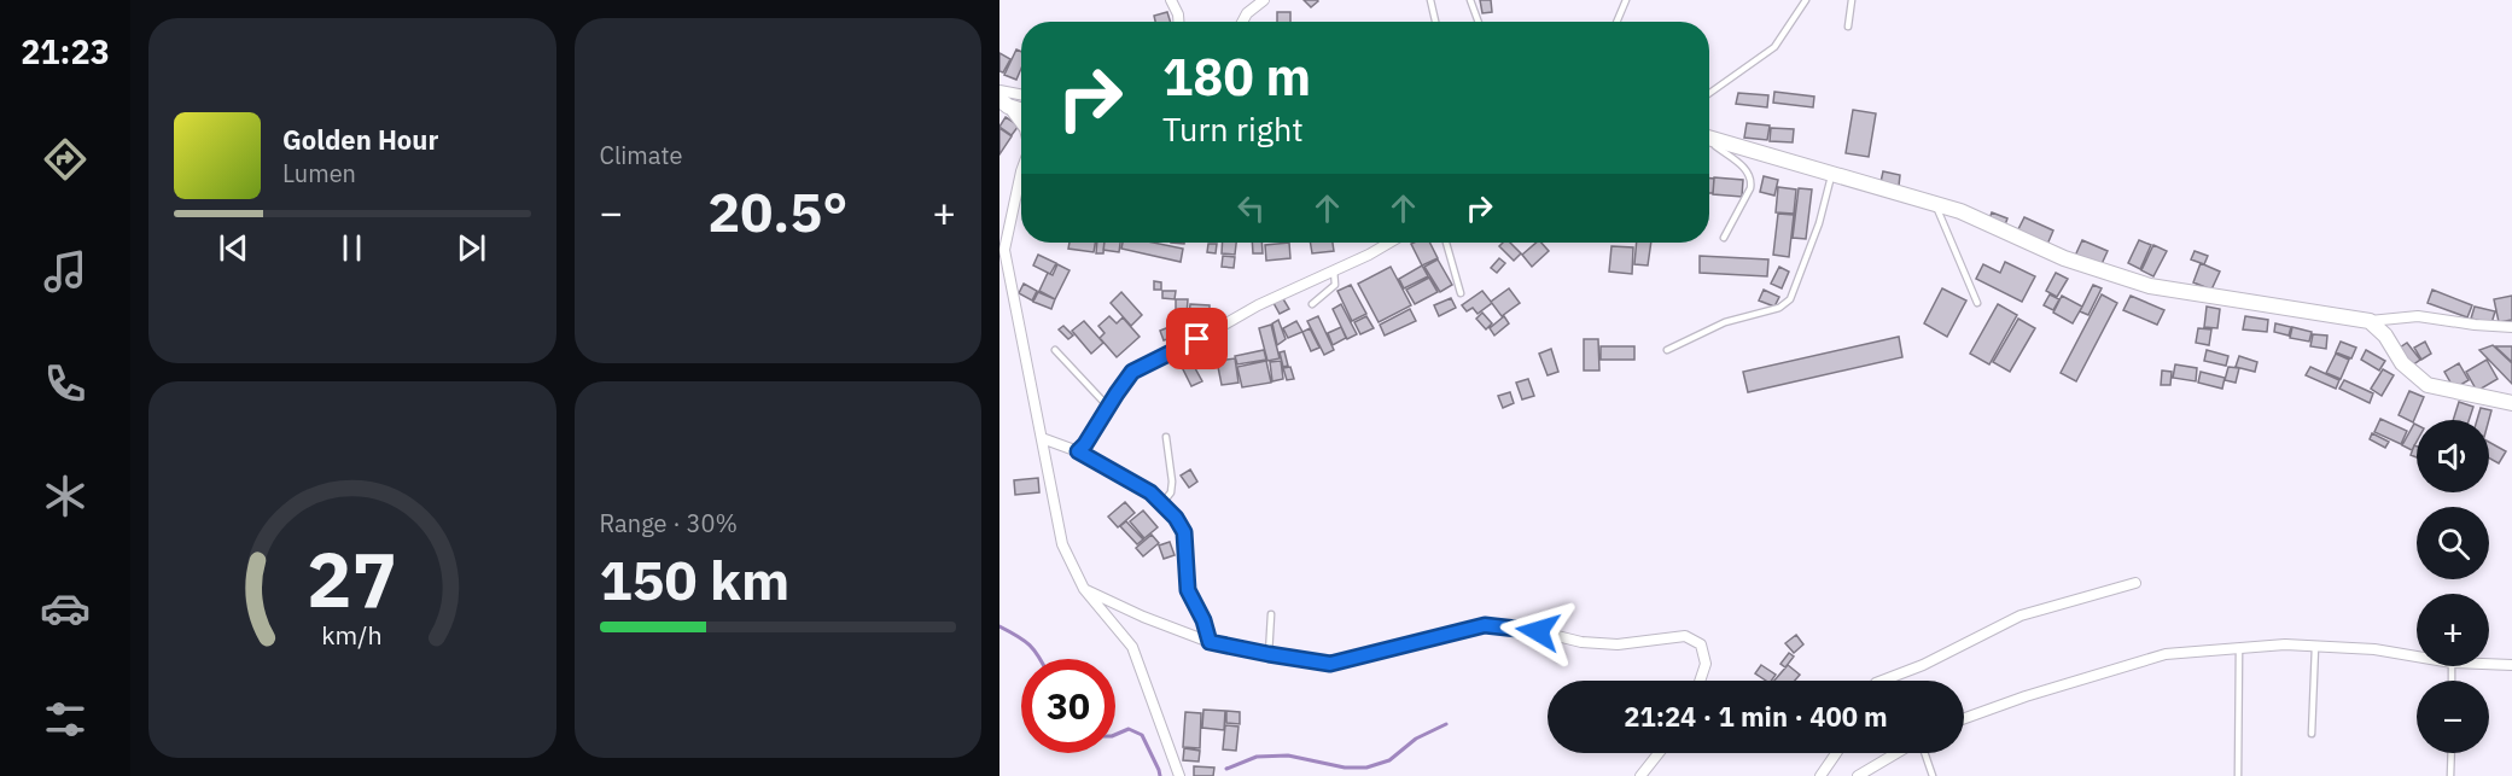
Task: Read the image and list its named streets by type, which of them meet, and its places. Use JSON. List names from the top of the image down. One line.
{"page":{"tabs":"21:23","tile":["Climate",["Range · 30%","150 km"]],"turn":["180 m","Turn right"],"song":["Golden Hour","Lumen"],"heat":["−","20.5°","+"],"map_buttons":["+","−"],"limit":"30","trip":"21:24 · 1 min · 400 m","gauge":["27","km/h"]}}
